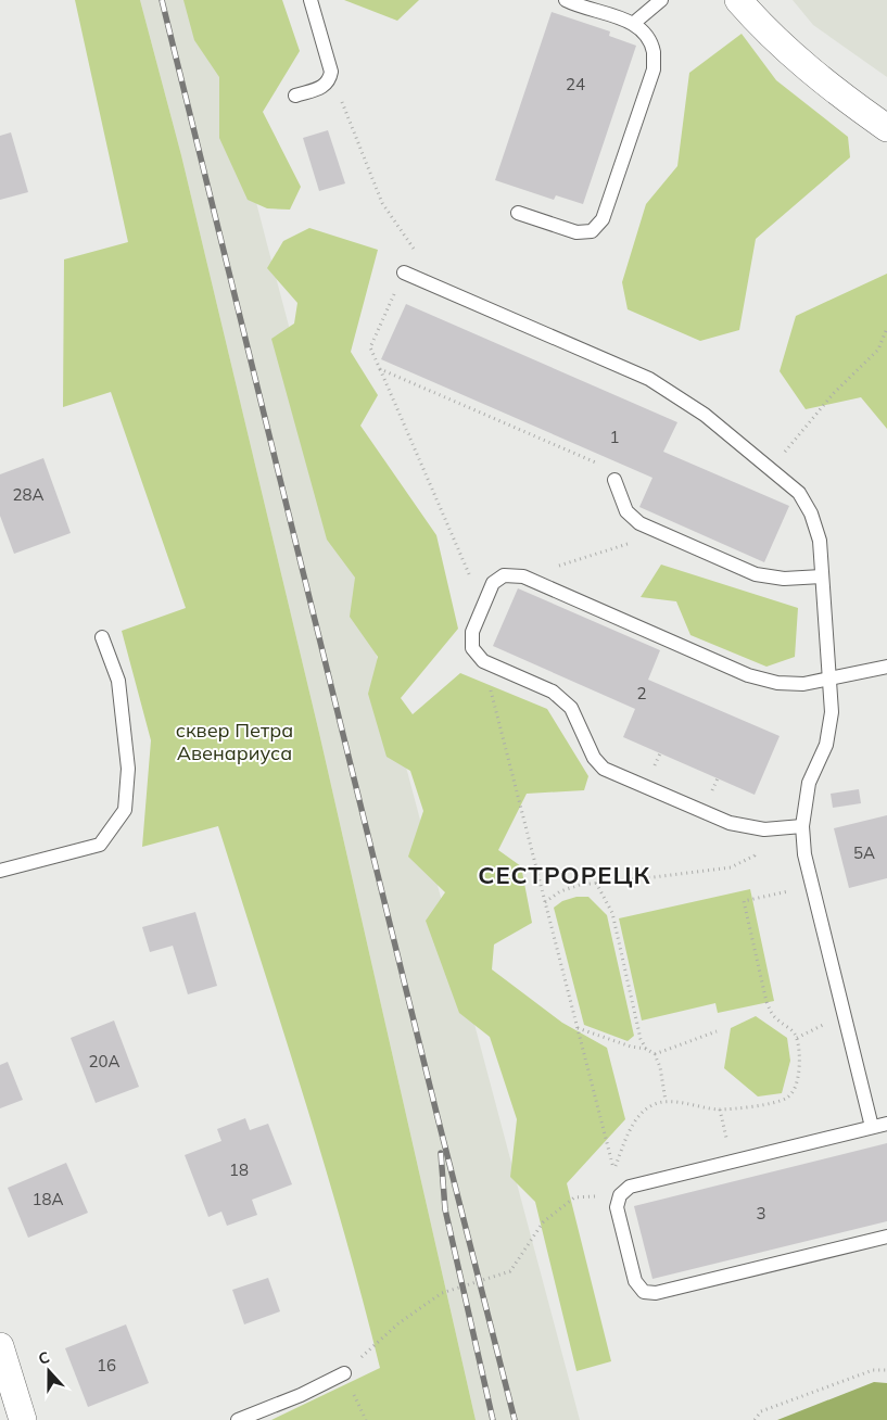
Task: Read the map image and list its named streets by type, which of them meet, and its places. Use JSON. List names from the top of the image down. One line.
{"districts":["СЕСТРОРЕЦК"],"parks":["сквер Петра Авенариуса"],"house_numbers":["24","1","28А","2","5А","20А","18","18А","3","16"],"north":"top"}
